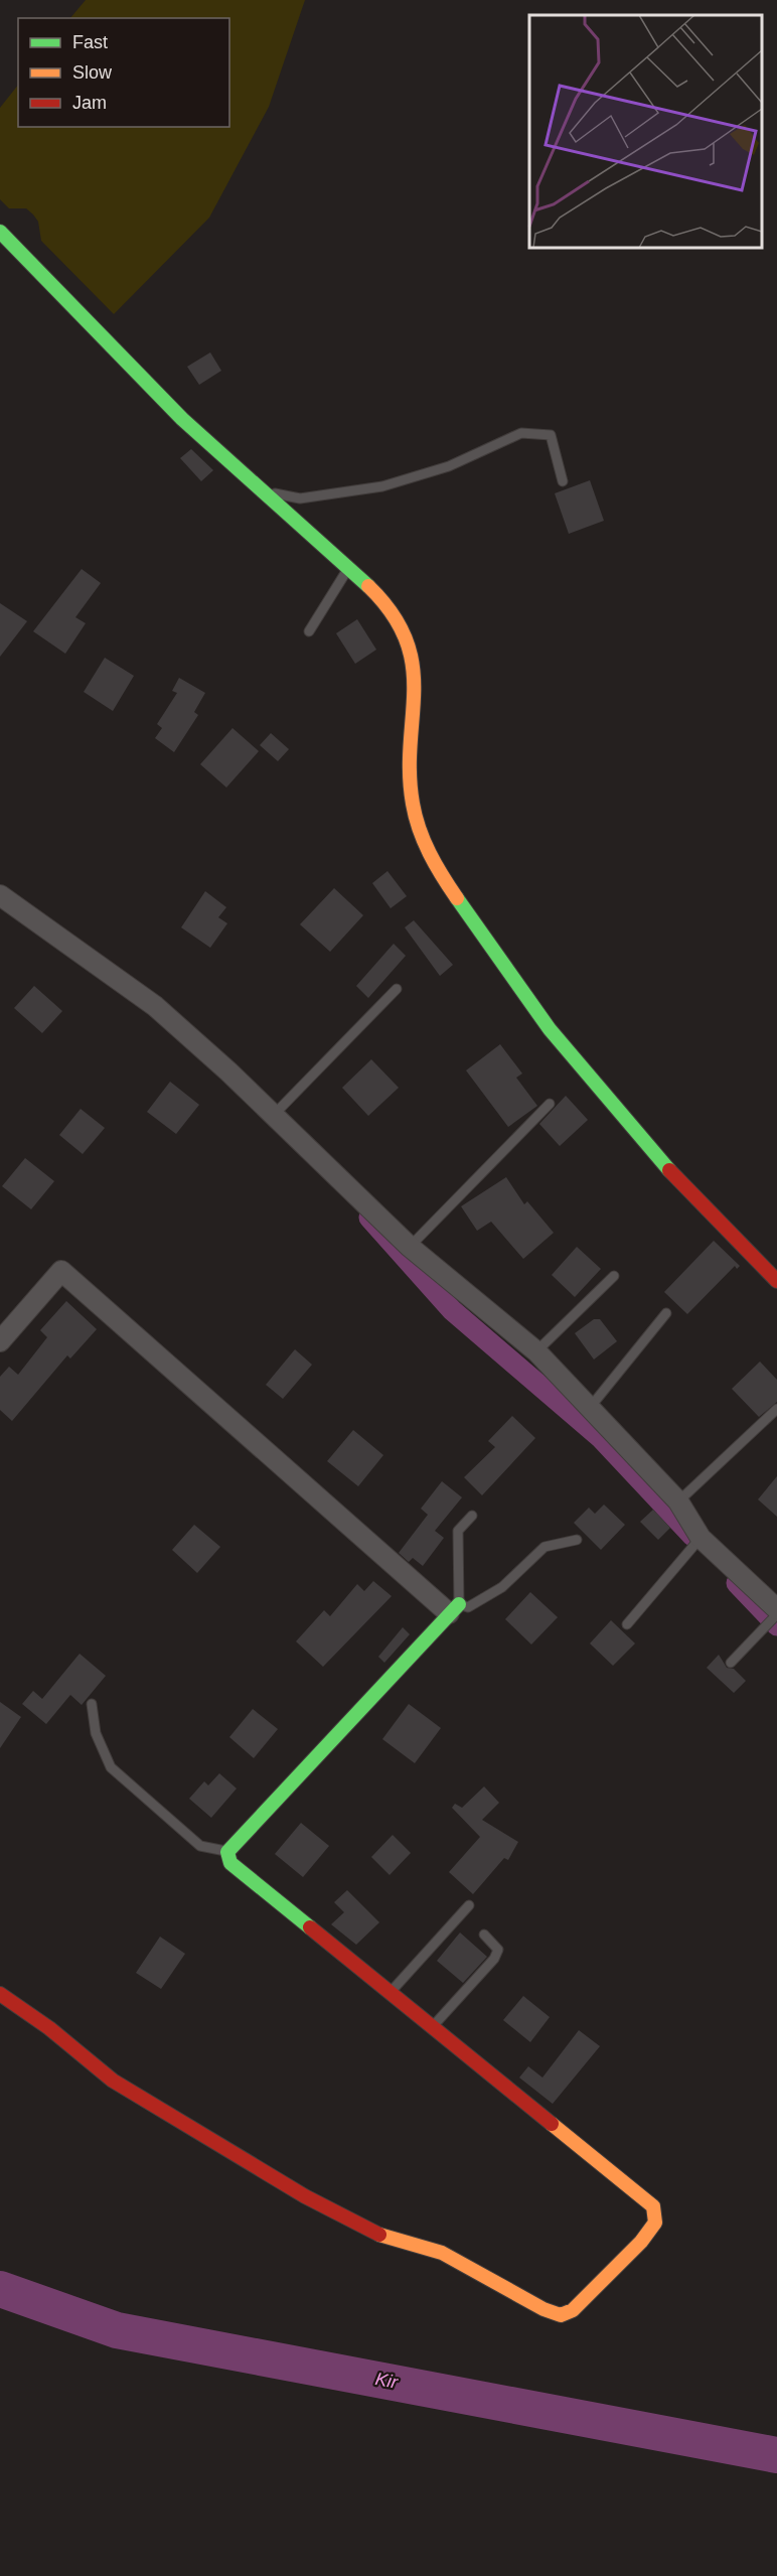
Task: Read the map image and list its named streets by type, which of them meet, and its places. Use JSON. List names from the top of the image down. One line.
{"water":["Kir"],"legend":["Fast","Slow","Jam"]}
